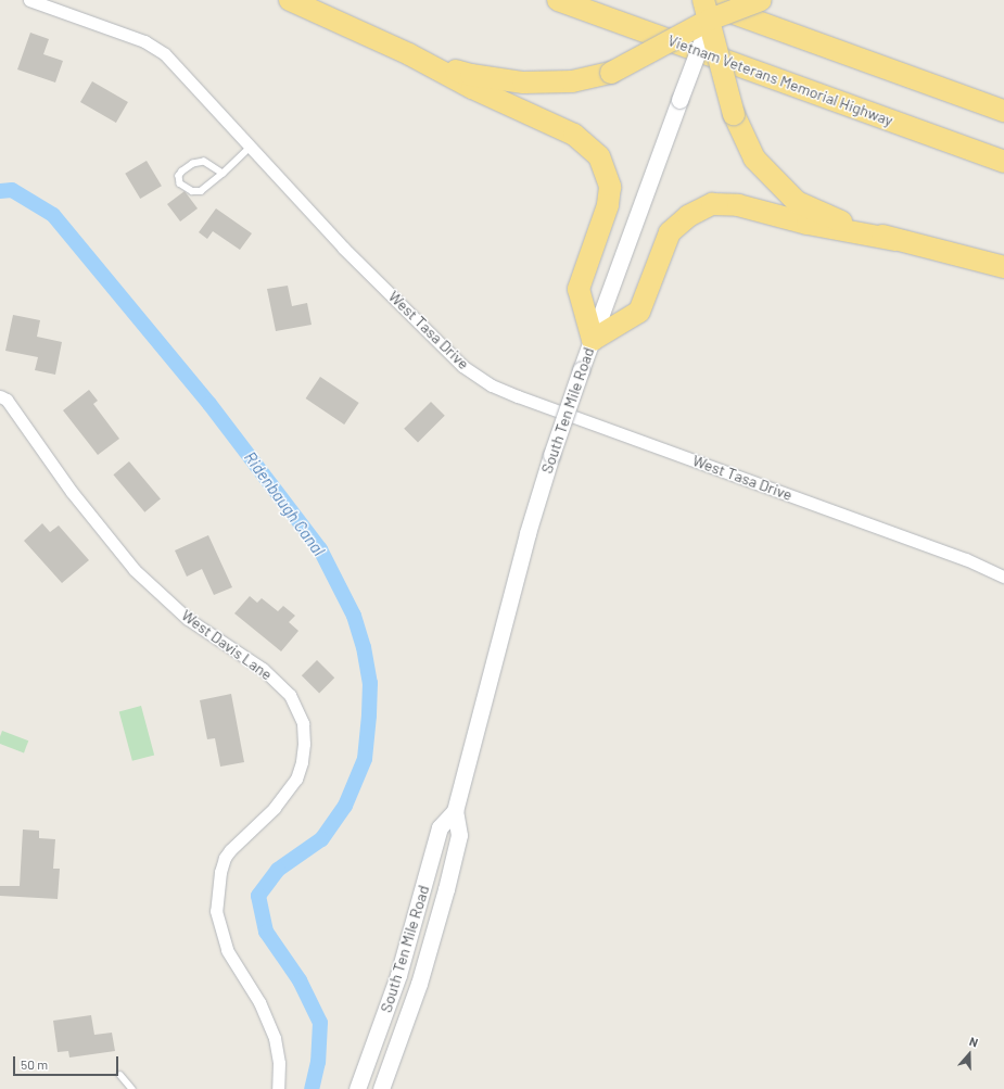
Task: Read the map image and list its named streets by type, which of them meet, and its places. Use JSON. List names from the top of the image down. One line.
{"streets":{"highway":["Vietnam Veterans Memorial Highway"],"main road":["South Ten Mile Road"],"street":["West Tasa Drive","West Davis Lane"]},"water":["Ridenbaugh Canal"],"scale_bar":"50 m","north":"top"}
